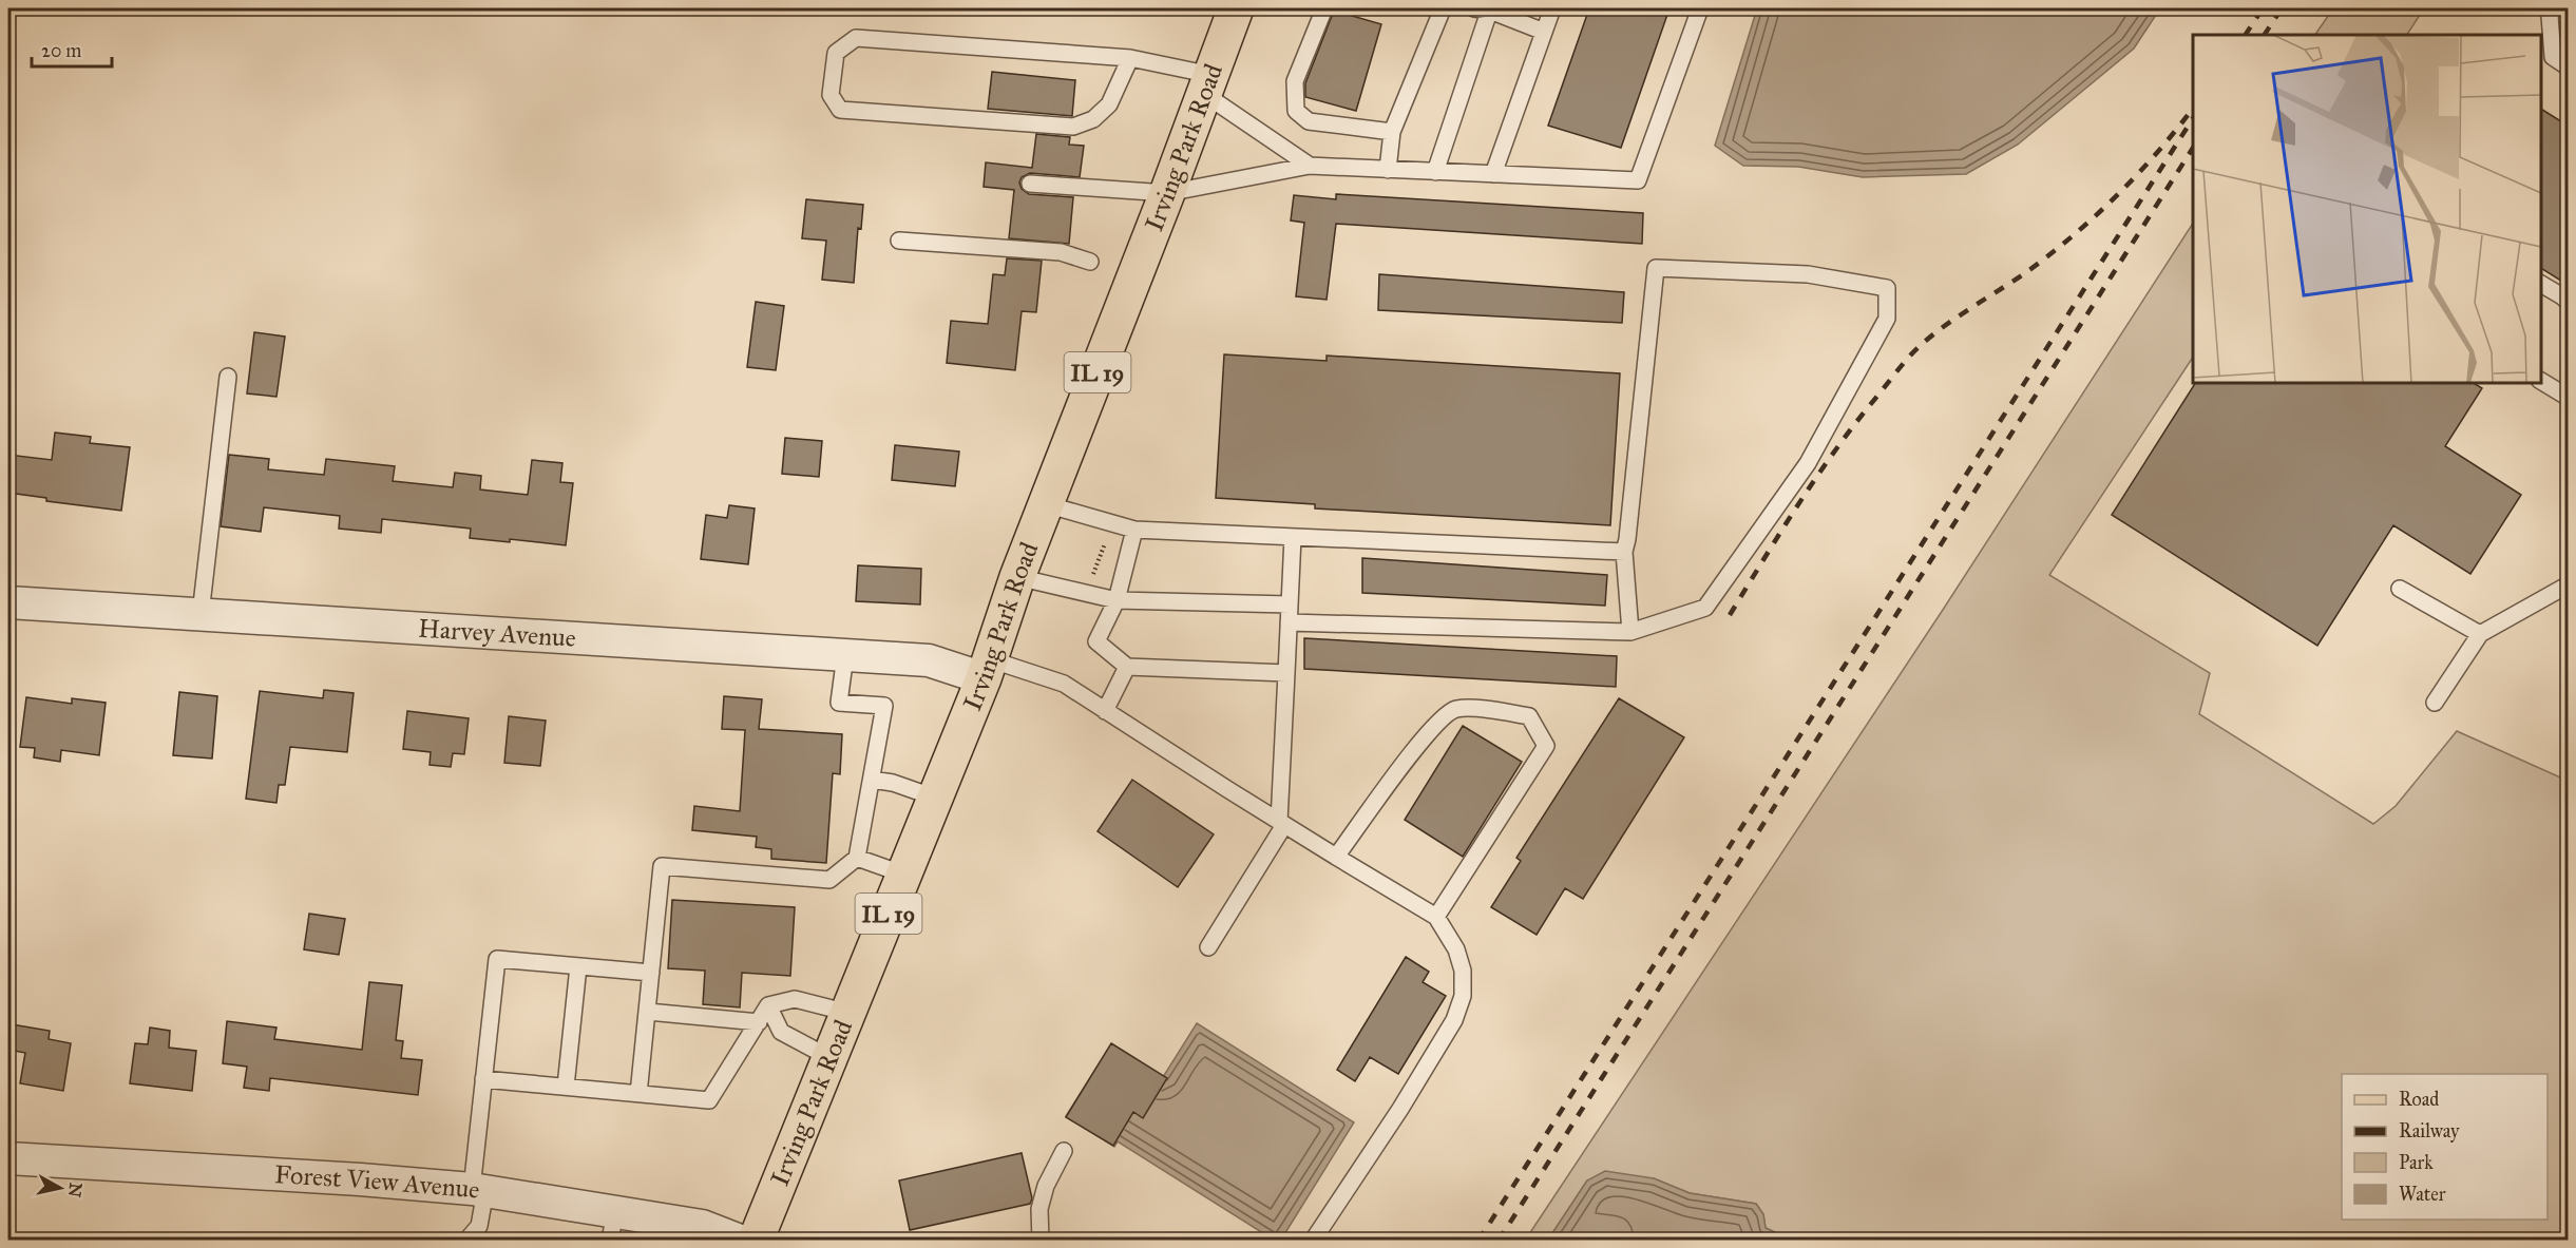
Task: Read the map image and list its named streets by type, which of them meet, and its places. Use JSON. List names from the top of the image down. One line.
{"streets":{"main road":["Irving Park Road","IL 19"],"street":["Harvey Avenue","Forest View Avenue"]},"crossings":[["Irving Park Road","Harvey Avenue"]],"legend":["Road","Railway","Park","Water"],"scale_bar":"20 m","north":"right"}
